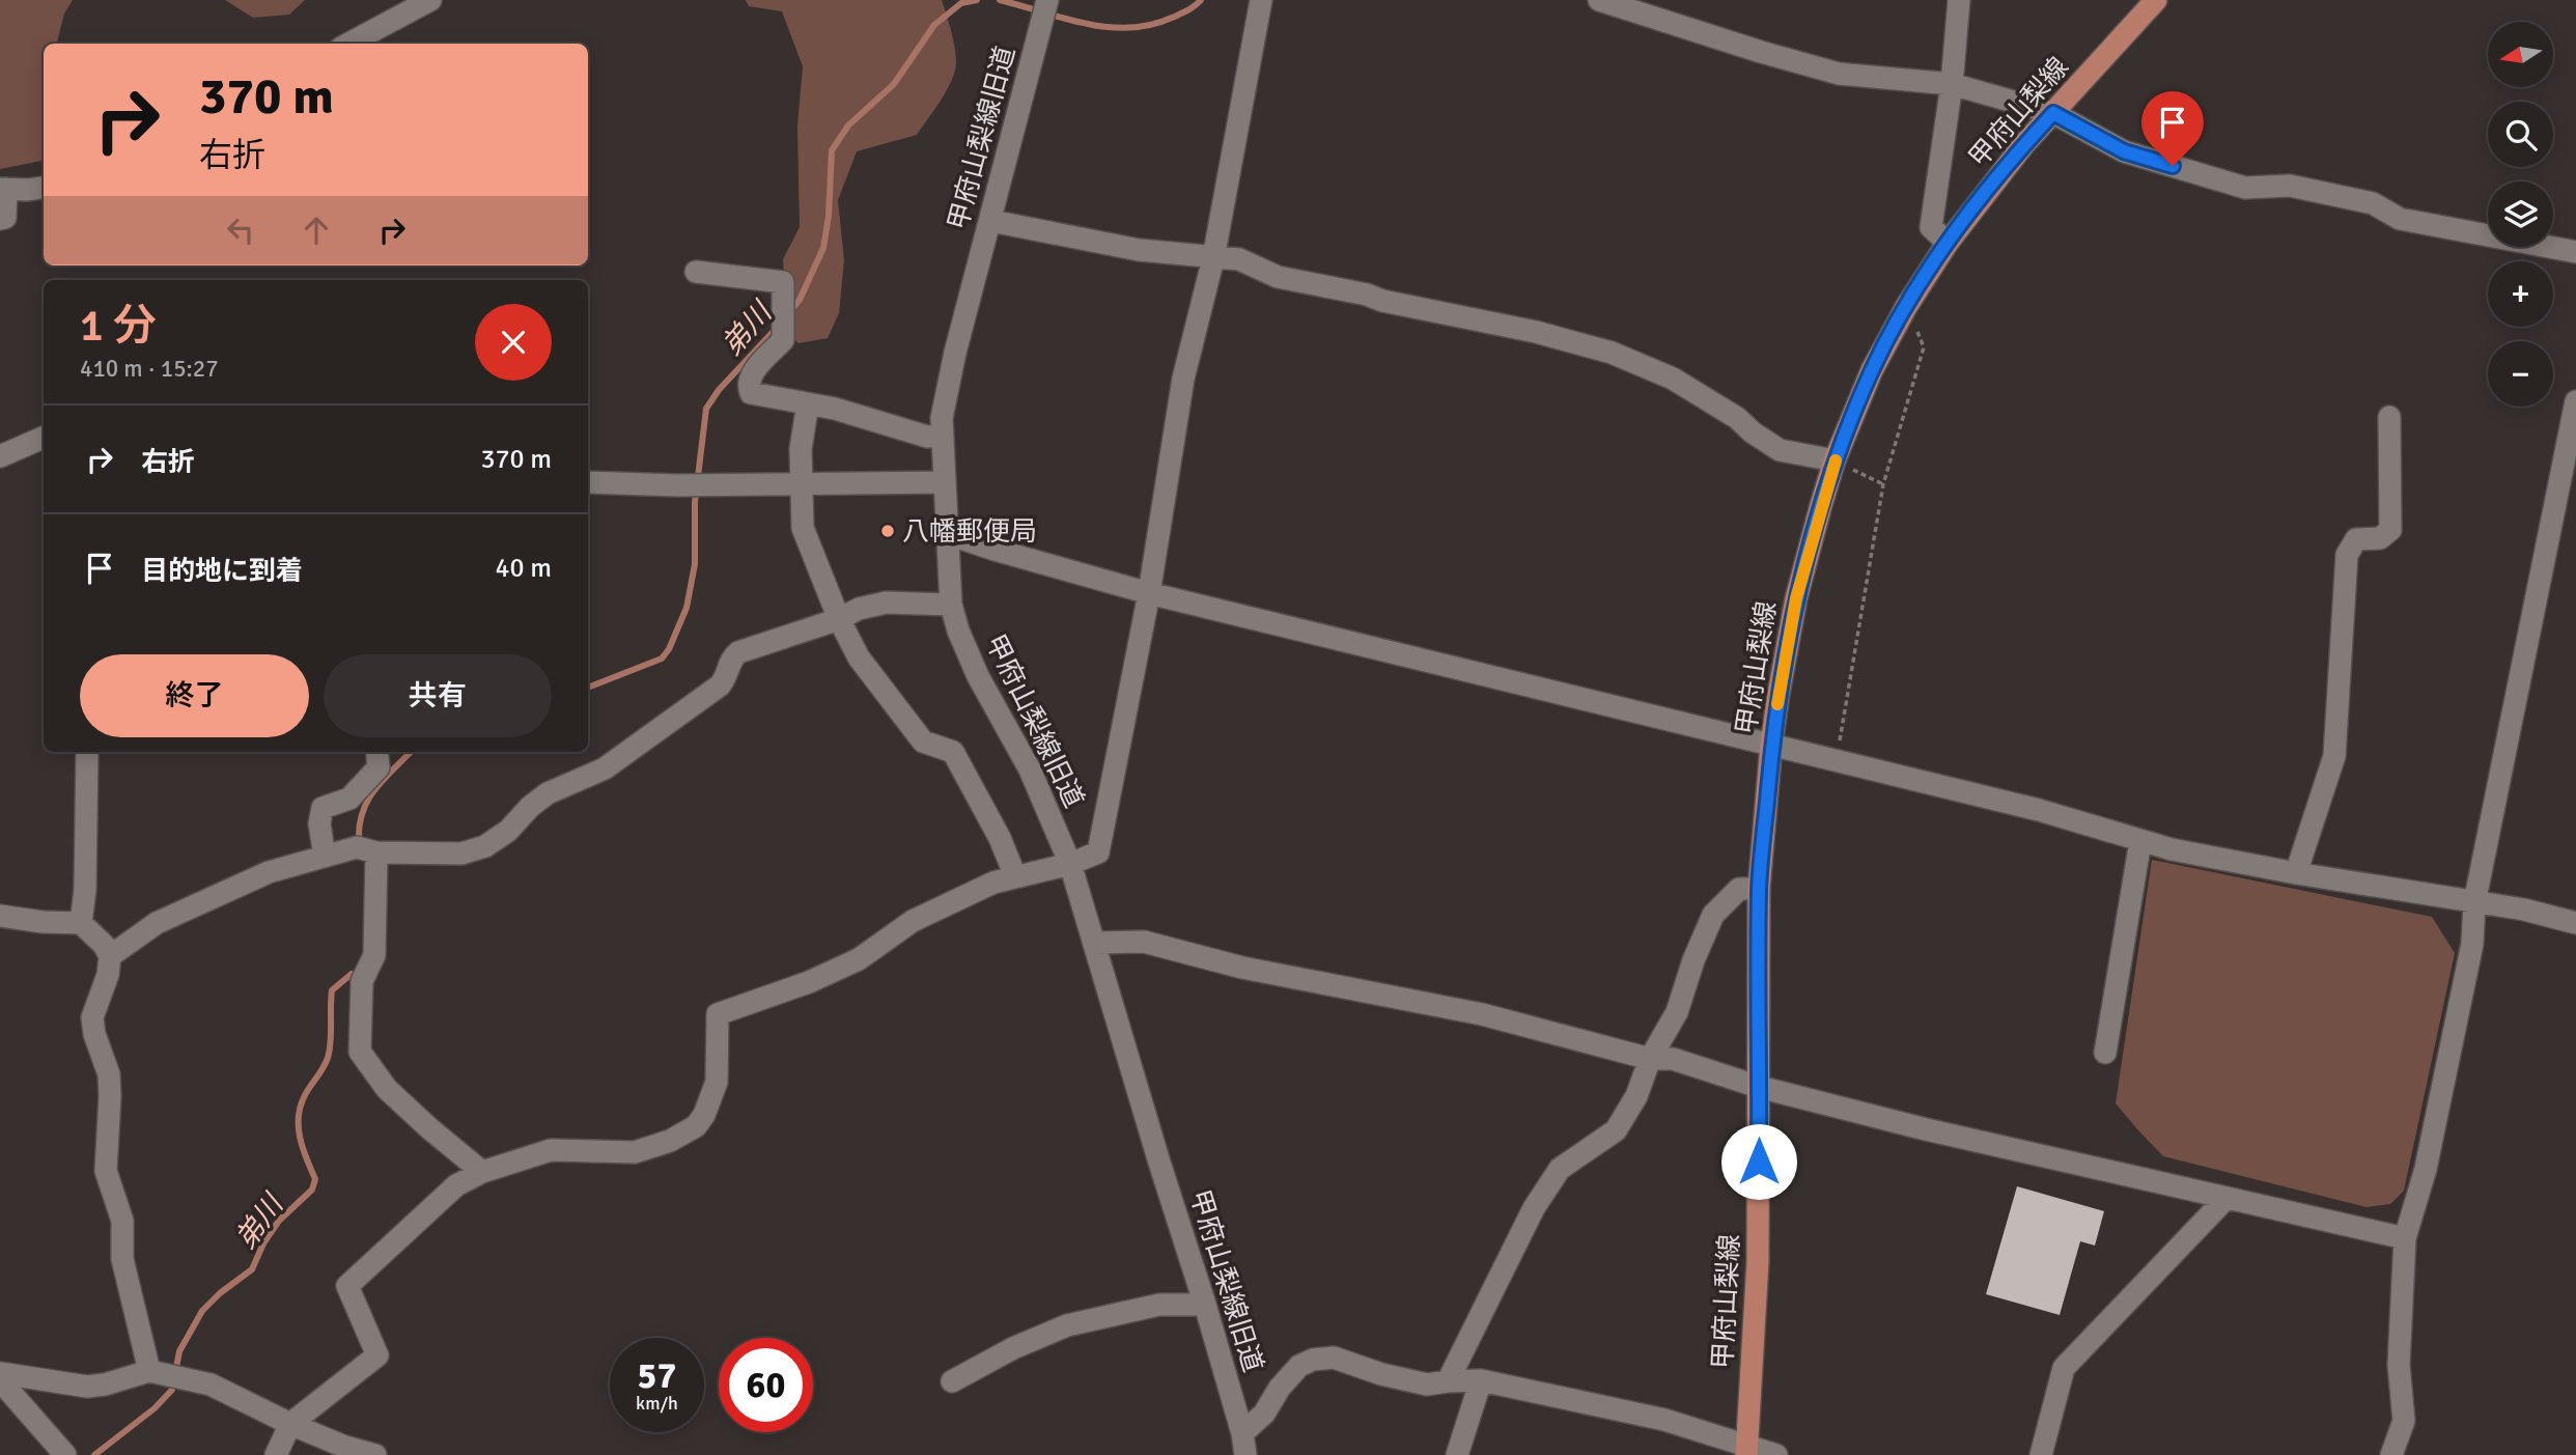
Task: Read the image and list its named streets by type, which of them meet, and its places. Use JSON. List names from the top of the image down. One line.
{"streets":{"main road":["甲府山梨線"],"street":["甲府山梨線旧道"]},"water":["弟川"],"places":["八幡郵便局"],"north":"left","page":{"map_buttons":["+","−"],"turn":["370 m","右折"],"heading":["1 分","410 m · 15:27"],"list":[{"name":"右折","value":"370 m"},{"name":"目的地に到着","value":"40 m"}],"buttons":["終了","共有"],"speed":"57 km/h","limit":"60"}}
